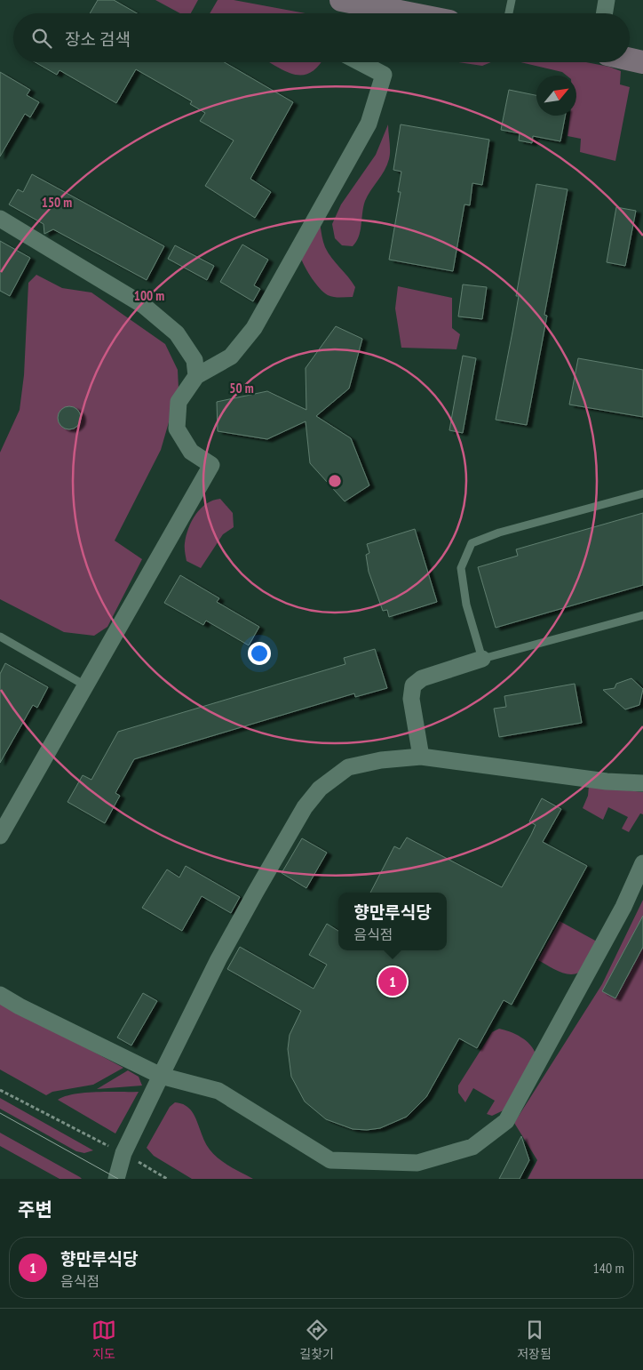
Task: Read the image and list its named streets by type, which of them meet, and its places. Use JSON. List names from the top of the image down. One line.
{"north":"top right","page":{"search":"장소 검색","popup":["향만루식당","음식점"],"pins":"1","heading":"주변","list":[{"mark":"1","name":"향만루식당","note":"음식점","value":"140 m"}],"nav":["지도","길찾기","저장됨"]},"rings":["150 m","100 m","50 m"]}
